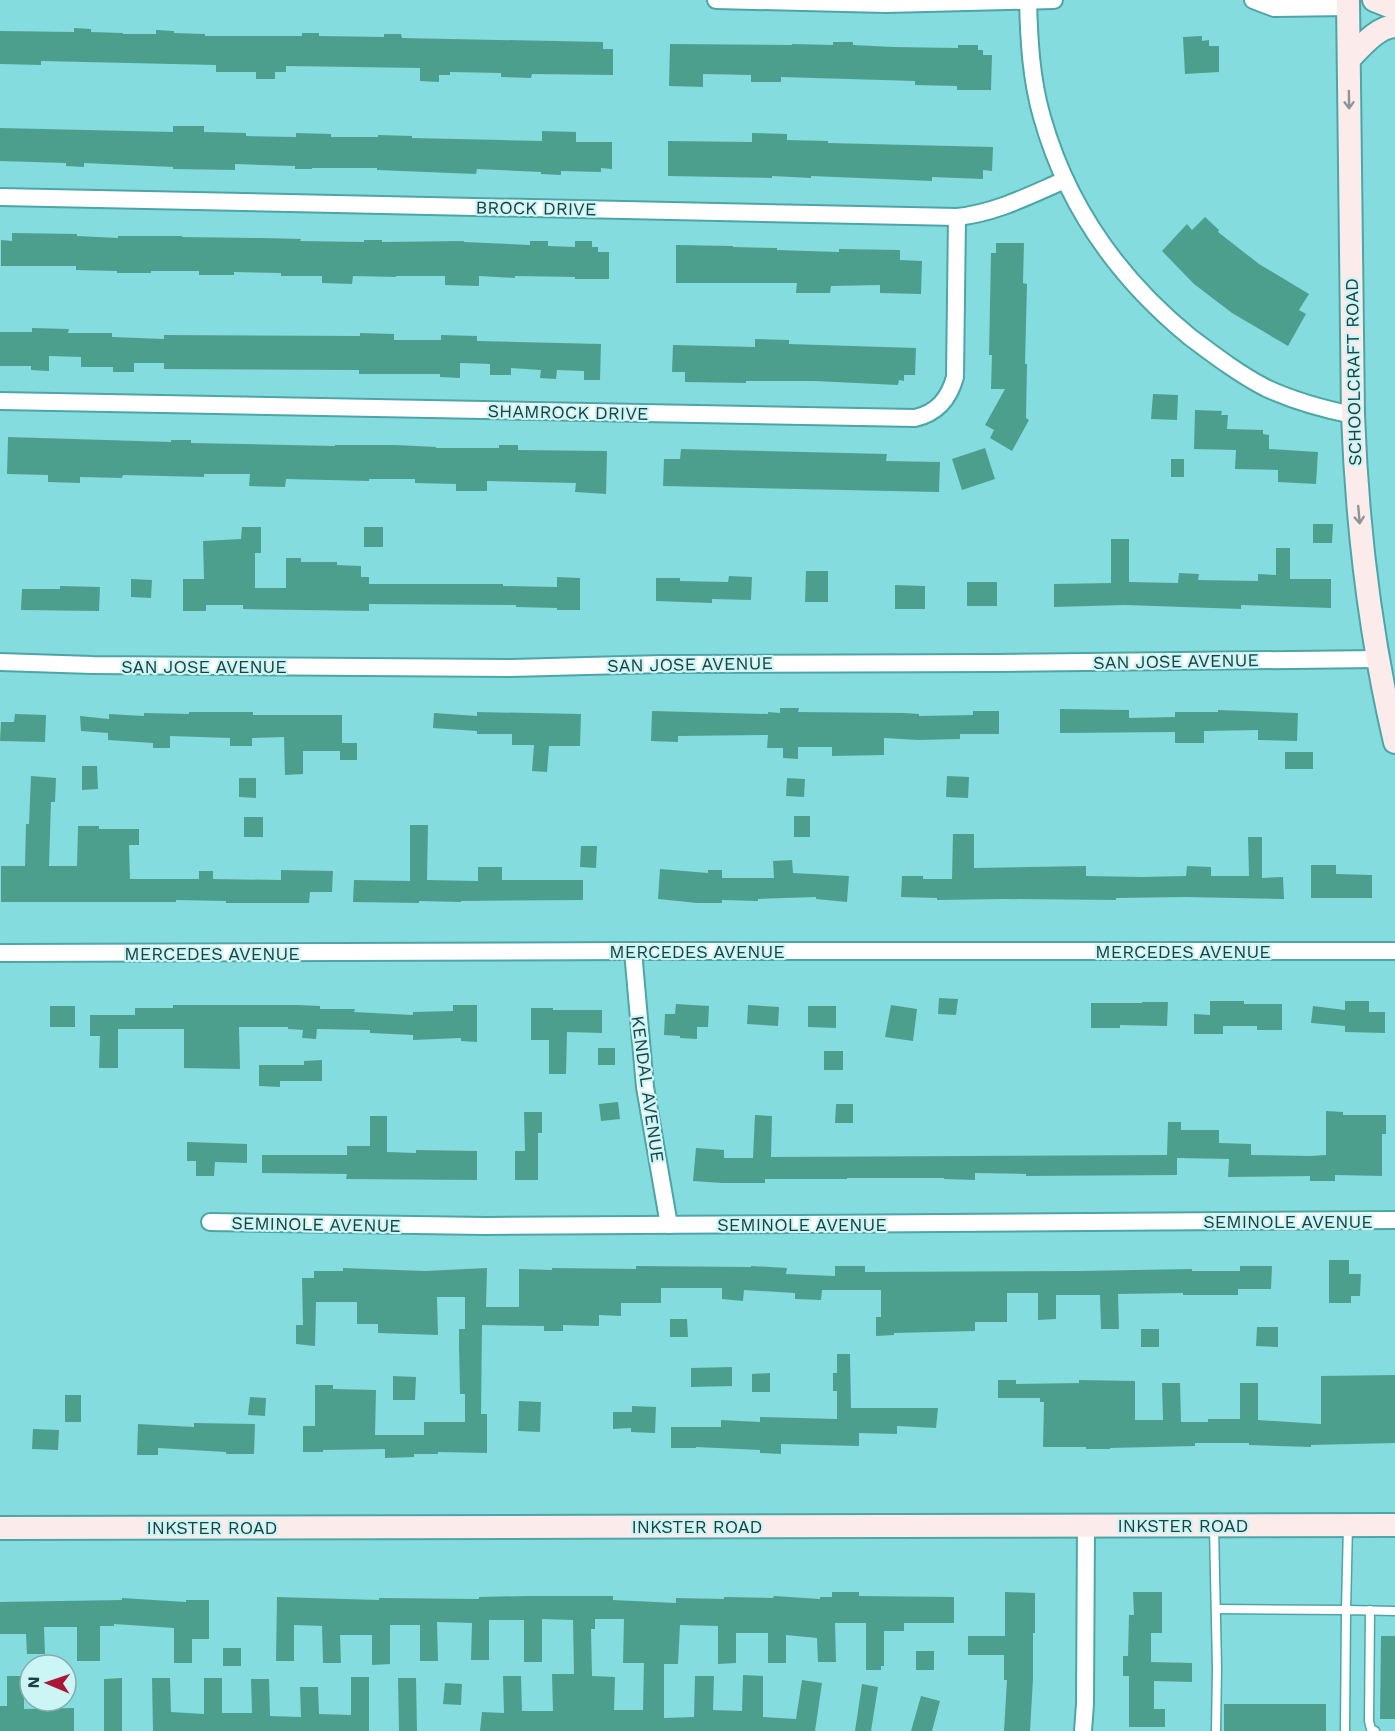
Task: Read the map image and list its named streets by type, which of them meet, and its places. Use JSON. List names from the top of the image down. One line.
{"streets":{"main road":["SCHOOLCRAFT ROAD","INKSTER ROAD"],"street":["BROCK DRIVE","SHAMROCK DRIVE","SAN JOSE AVENUE","MERCEDES AVENUE","KENDAL AVENUE","SEMINOLE AVENUE"]},"crossings":[["BROCK DRIVE","SHAMROCK DRIVE"],["SCHOOLCRAFT ROAD","SAN JOSE AVENUE"],["MERCEDES AVENUE","KENDAL AVENUE"],["KENDAL AVENUE","SEMINOLE AVENUE"]],"one_way":["SCHOOLCRAFT ROAD"],"north":"left"}
